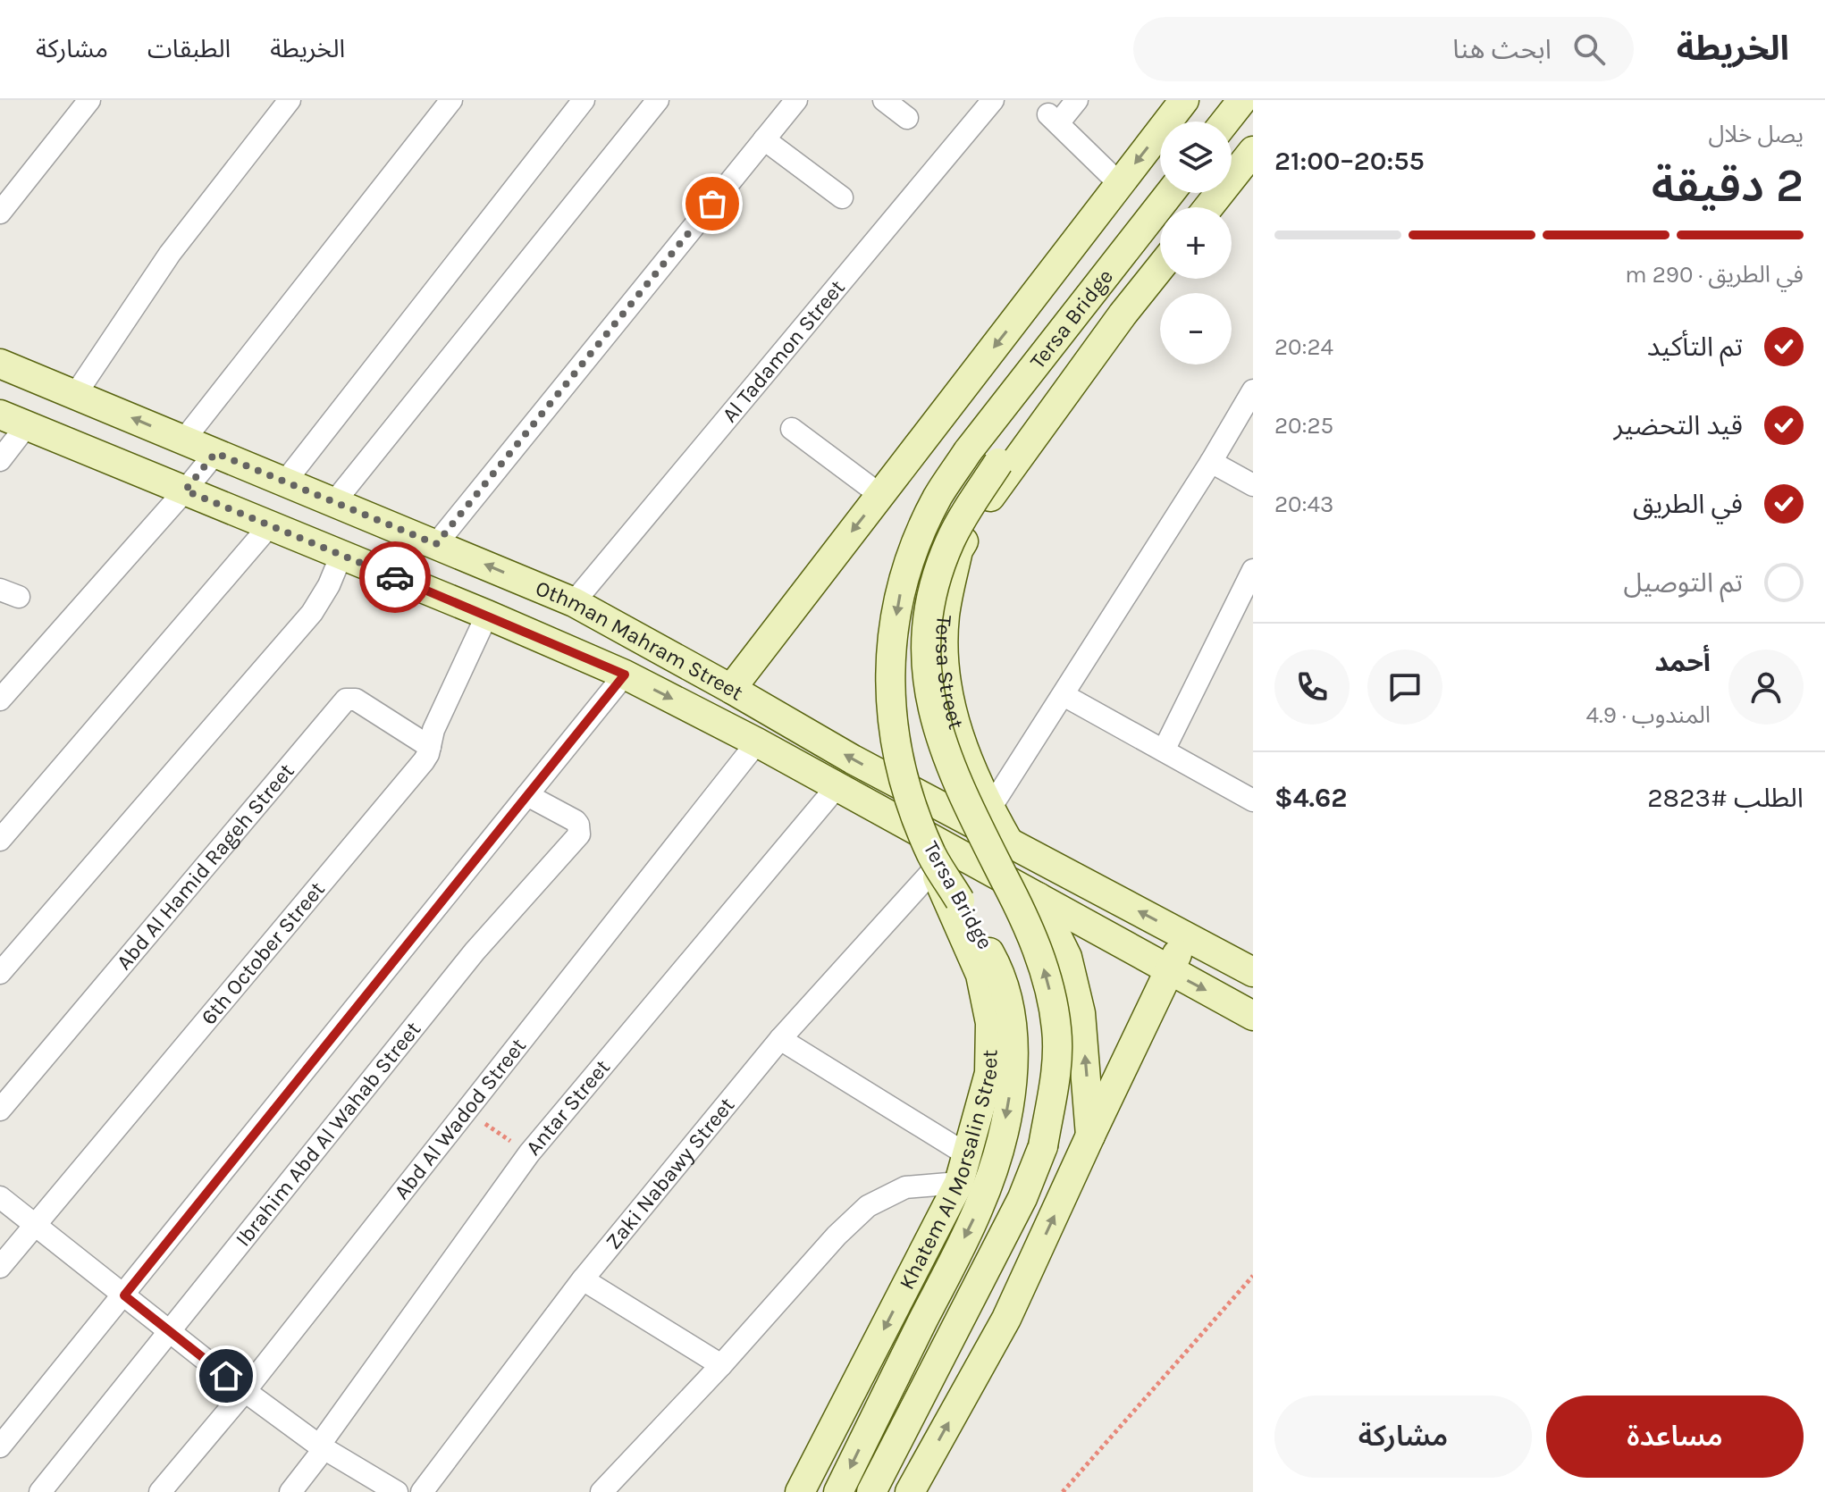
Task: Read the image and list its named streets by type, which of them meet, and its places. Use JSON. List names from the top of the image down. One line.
{"streets":{"main road":["Tersa Bridge","Othman Mahram Street","Tersa Street","Khatem Al Morsalin Street"],"street":["Al Tadamon Street","Abd Al Hamid Rageh Street","6th October Street","Antar Street","Abd Al Wadod Street","Ibrahim Abd Al Wahab Street","Zaki Nabawy Street"]},"crossings":[["Al Tadamon Street","Othman Mahram Street"],["Othman Mahram Street","Tersa Street"],["Othman Mahram Street","6th October Street"],["Othman Mahram Street","Antar Street"],["Othman Mahram Street","Abd Al Wadod Street"],["Othman Mahram Street","Khatem Al Morsalin Street"],["Abd Al Hamid Rageh Street","6th October Street"],["Khatem Al Morsalin Street","Zaki Nabawy Street"]],"page":{"header":"الخريطة","search":"ابحث هنا","nav":["الخريطة","الطبقات","مشاركة"],"heading":["2 دقيقة","يصل خلال","20:55–21:00"],"panel":["أحمد","المندوب · 4.9","الطلب #2823","$4.62"],"map_buttons":["+","−"],"bar":"في الطريق · 290 m","list":[["تم التأكيد","20:24"],["قيد التحضير","20:25"],["في الطريق","20:43"],"تم التوصيل"],"buttons":["مساعدة","مشاركة"]}}
